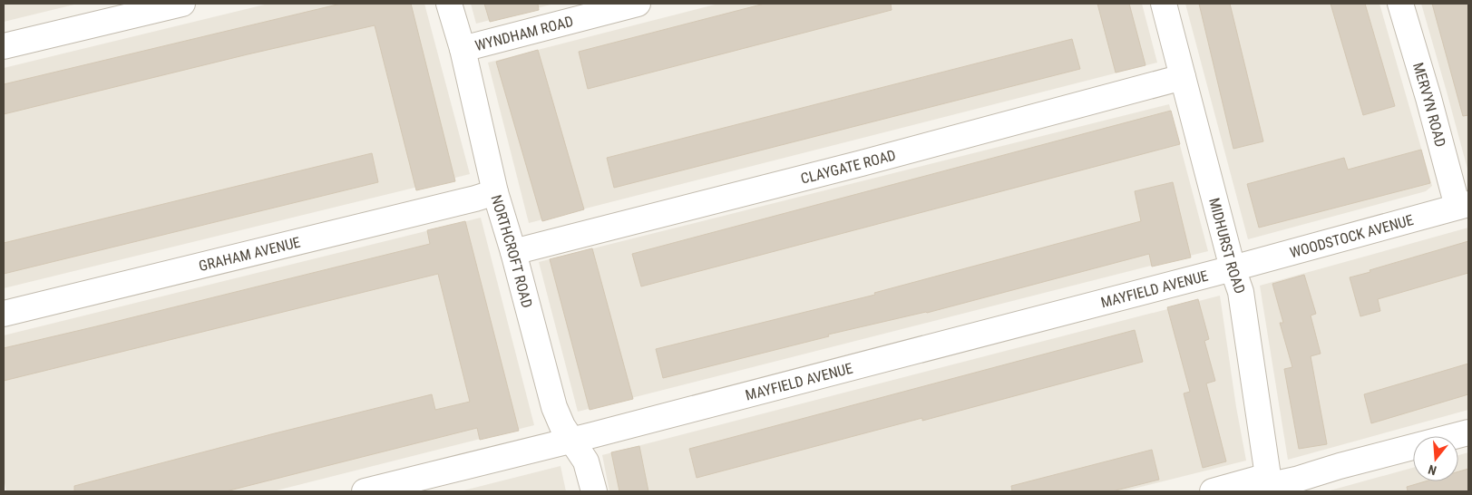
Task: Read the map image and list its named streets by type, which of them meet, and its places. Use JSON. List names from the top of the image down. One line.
{"streets":{"street":["WYNDHAM ROAD","MERVYN ROAD","CLAYGATE ROAD","WOODSTOCK AVENUE","MIDHURST ROAD","NORTHCROFT ROAD","GRAHAM AVENUE","MAYFIELD AVENUE"]},"crossings":[["WYNDHAM ROAD","NORTHCROFT ROAD"],["MERVYN ROAD","WOODSTOCK AVENUE"],["CLAYGATE ROAD","MIDHURST ROAD"],["CLAYGATE ROAD","NORTHCROFT ROAD"],["WOODSTOCK AVENUE","MIDHURST ROAD"],["WOODSTOCK AVENUE","MAYFIELD AVENUE"],["MIDHURST ROAD","MAYFIELD AVENUE"],["NORTHCROFT ROAD","GRAHAM AVENUE"],["NORTHCROFT ROAD","MAYFIELD AVENUE"]],"north":"bottom"}
